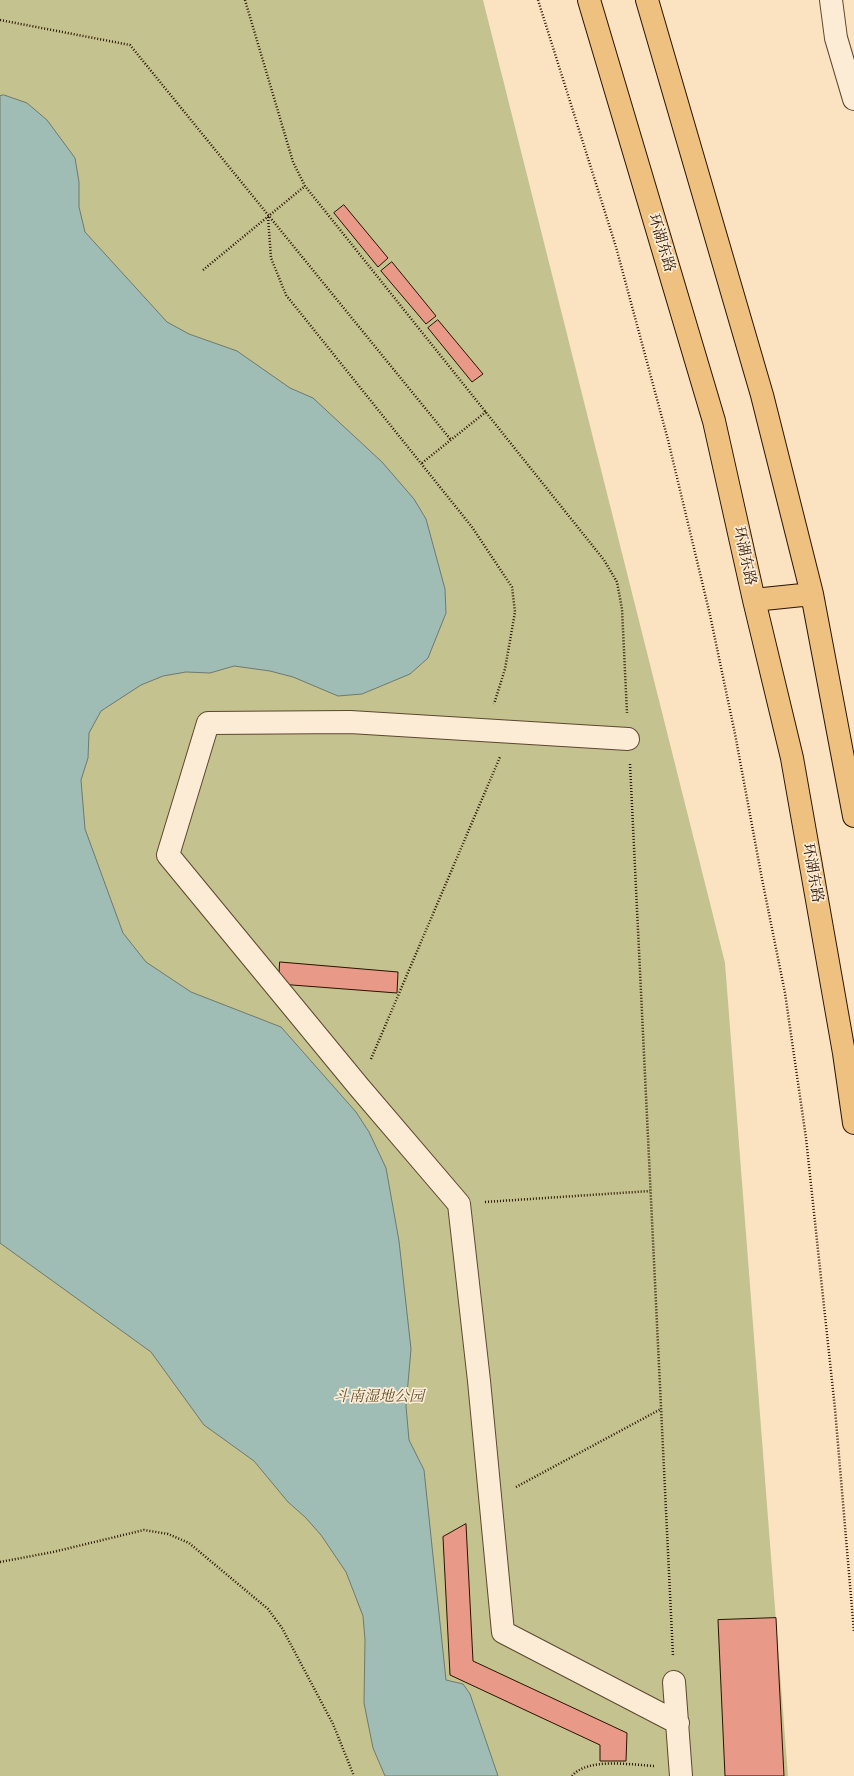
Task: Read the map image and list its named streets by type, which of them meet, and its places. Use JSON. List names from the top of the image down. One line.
{"streets":{"main road":["环湖东路"]},"parks":["斗南湿地公园"]}
